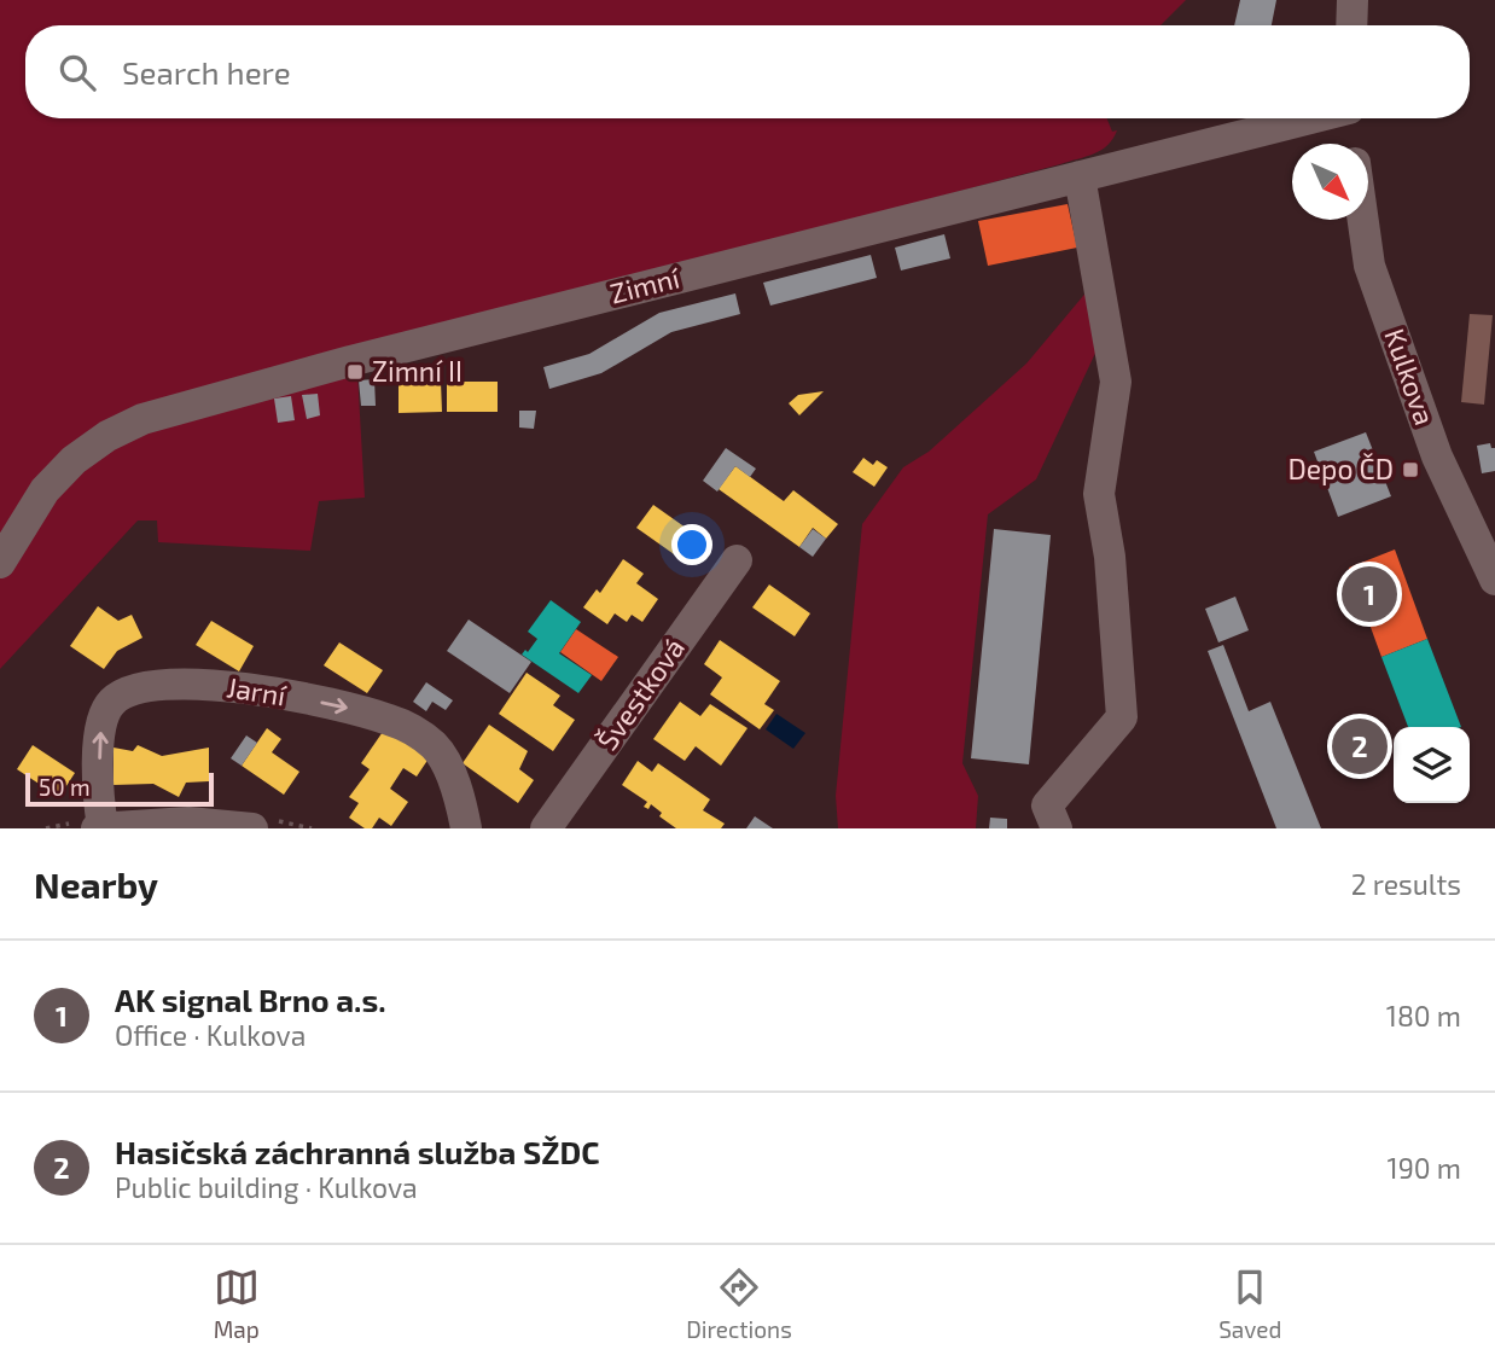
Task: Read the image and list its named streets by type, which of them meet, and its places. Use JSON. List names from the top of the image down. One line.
{"streets":{"street":["Zimní","Kulkova","Jarní","Švestková"]},"places":{"transit":["Zimní II","Depo ČD"]},"scale_bar":"50 m","north":"bottom right","page":{"search":"Search here","pins":["1","2"],"scale":"50 m","heading":["Nearby","2 results"],"list":[{"mark":"1","name":"AK signal Brno a.s.","note":"Office · Kulkova","value":"180 m"},{"mark":"2","name":"Hasičská záchranná služba SŽDC","note":"Public building · Kulkova","value":"190 m"}],"nav":["Map","Directions","Saved"]}}
